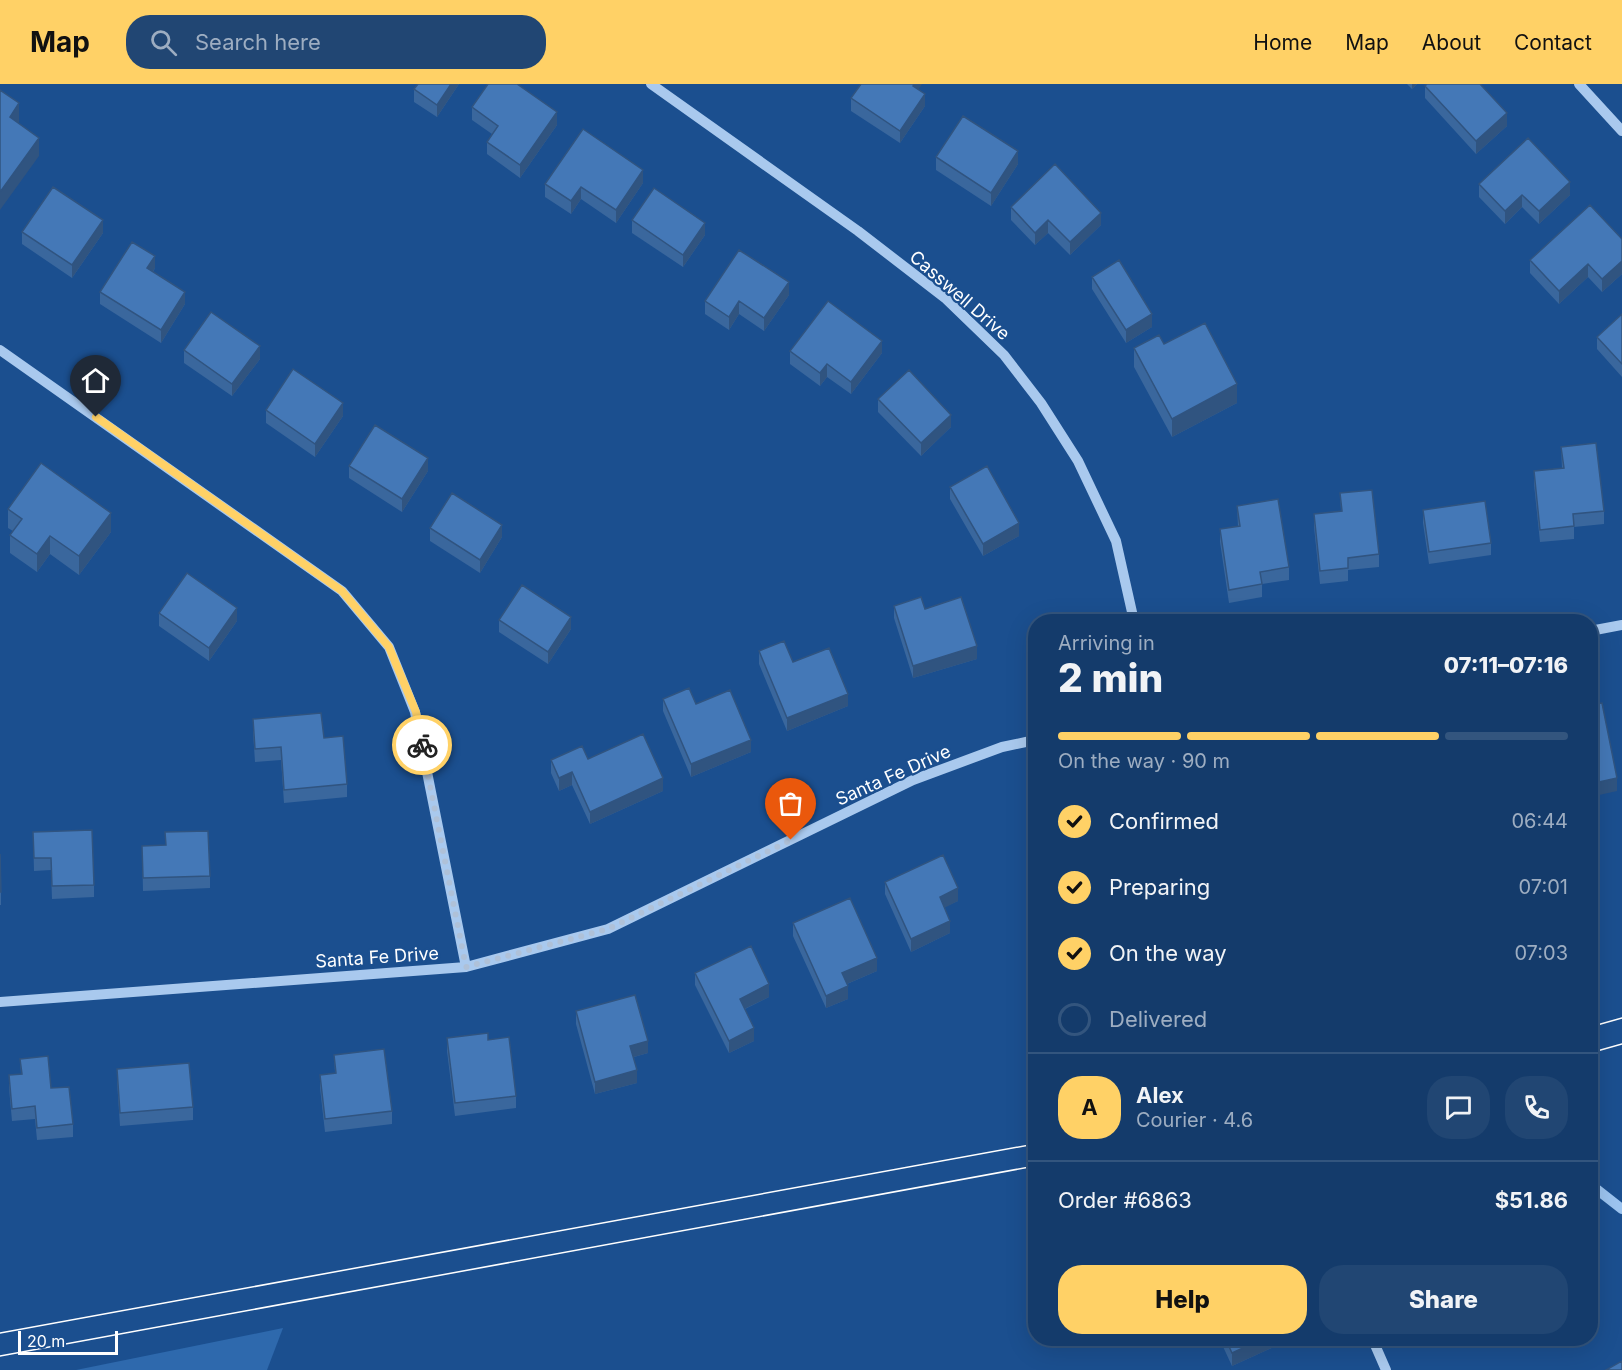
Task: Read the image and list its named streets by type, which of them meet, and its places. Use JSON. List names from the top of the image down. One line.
{"streets":{"street":["Casswell Drive","Santa Fe Drive"]},"scale_bar":"20 m","page":{"header":"Map","search":"Search here","nav":["Home","Map","About","Contact"],"heading":["2 min","Arriving in","07:11–07:16"],"panel":["Alex","Courier · 4.6","Order #6863","$51.86"],"bar":"On the way · 90 m","list":[["Confirmed","06:44"],["Preparing","07:01"],["On the way","07:03"],"Delivered"],"round":"A","buttons":["Help","Share"],"scale":"20 m"}}
